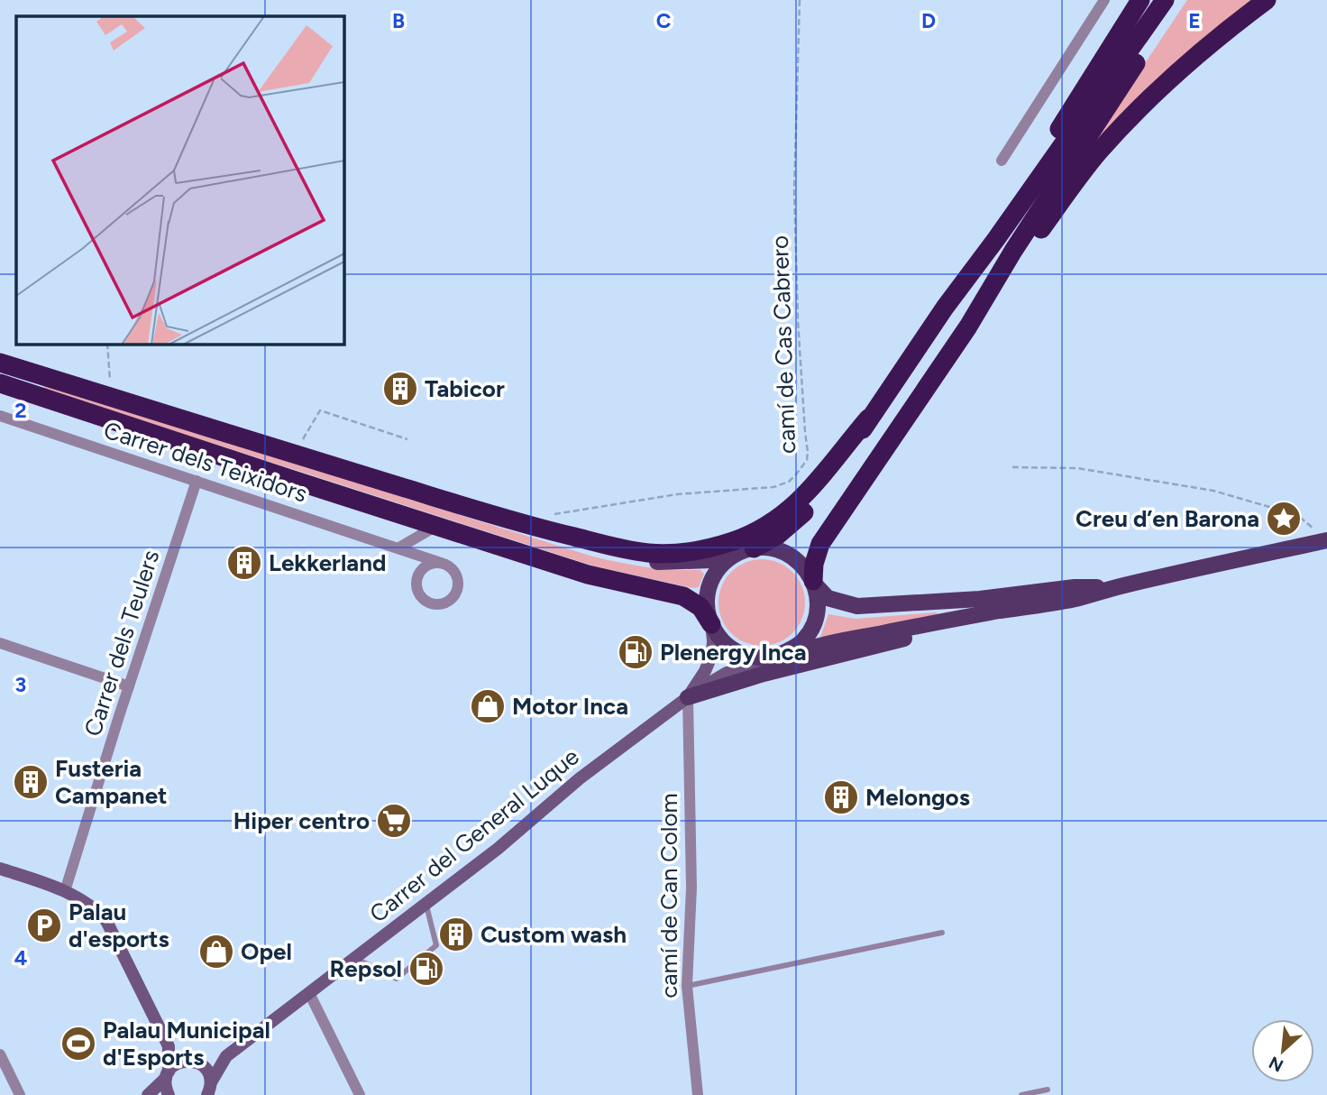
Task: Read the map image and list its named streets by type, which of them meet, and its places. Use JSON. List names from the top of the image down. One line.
{"streets":{"main road":["Carrer del General Luque"],"street":["Carrer dels Teixidors","Carrer dels Teulers","camí de Can Colom"],"path":["camí de Cas Cabrero"]},"crossings":[["Carrer dels Teixidors","Carrer dels Teulers"],["Carrer del General Luque","camí de Can Colom"]],"places":{"building":["Tabicor","Lekkerland","Fusteria Campanet","Melongos","Custom wash"],"place":["Creu d’en Barona"],"fuel station":["Plenergy Inca","Repsol"],"shop":["Motor Inca","Opel"],"supermarket":["Hiper centro"],"parking":["Palau d'esports"],"sports":["Palau Municipal d'Esports"]},"north":"bottom left","grid":{"columns":["B","C","D","E"],"rows":["2","3","4"]}}
